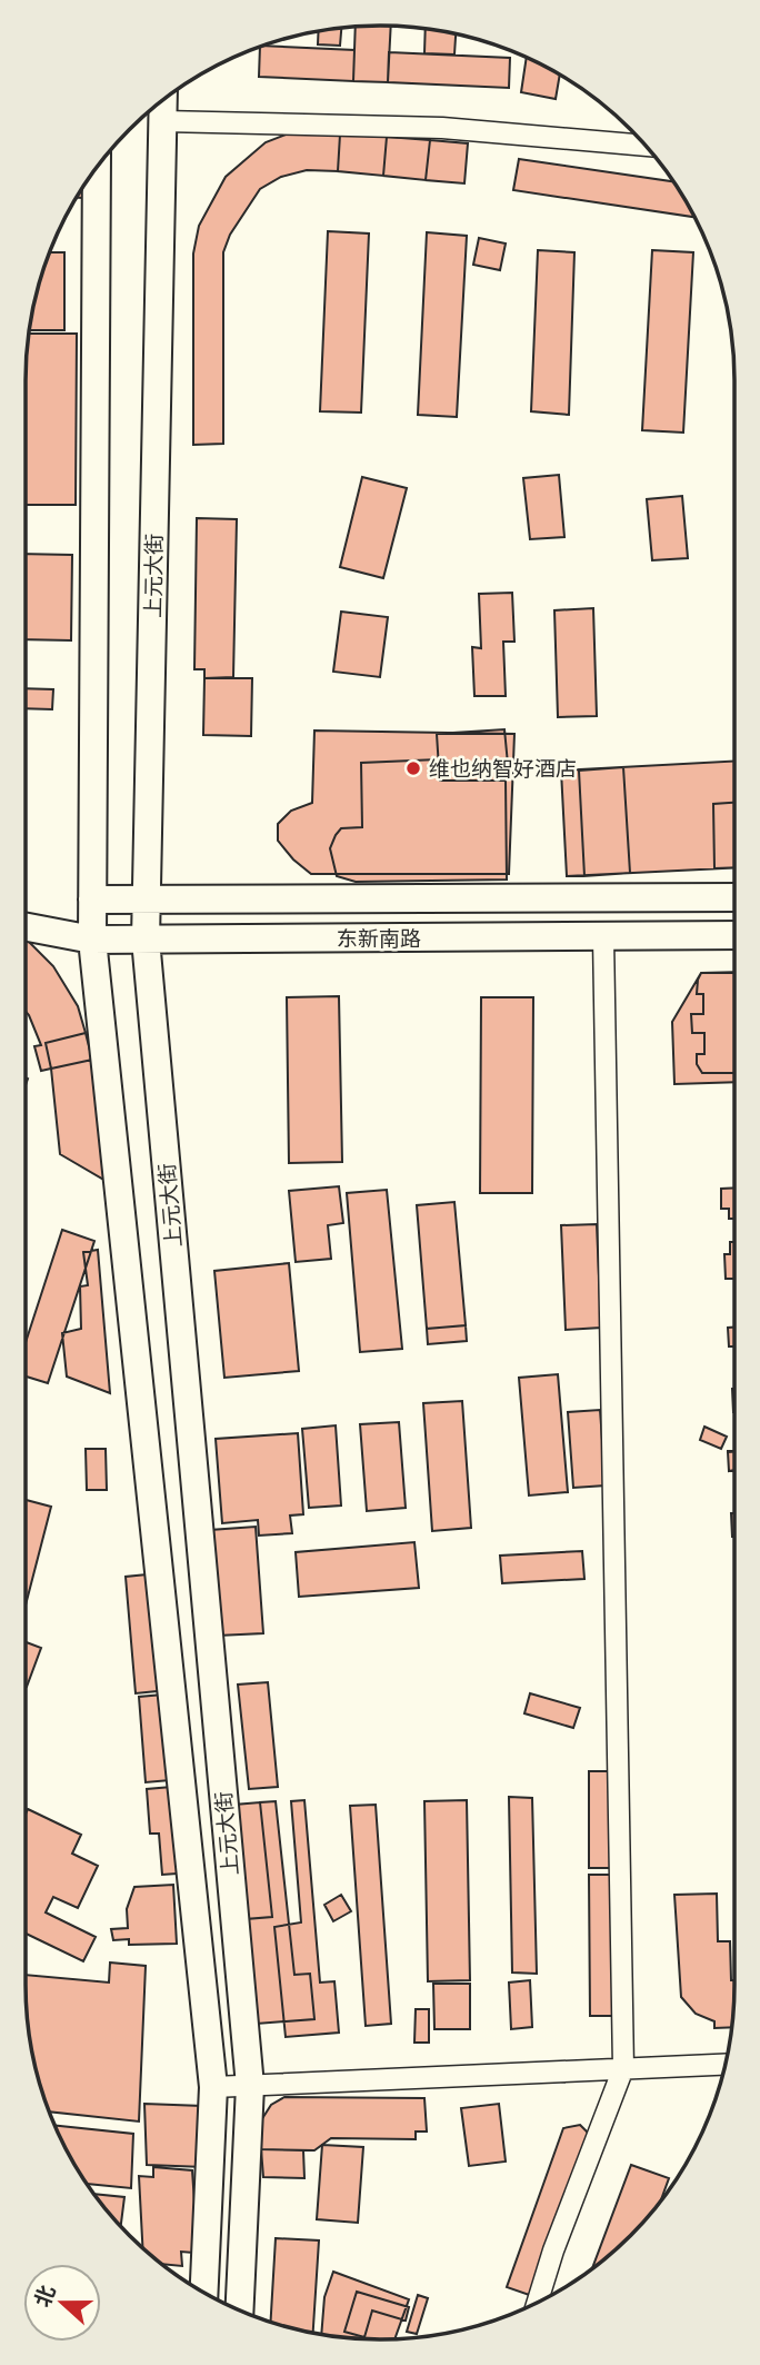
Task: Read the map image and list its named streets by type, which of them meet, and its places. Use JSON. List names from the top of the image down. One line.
{"streets":{"main road":["上元大街","东新南路"]},"crossings":[["上元大街","东新南路"]],"places":["维也纳智好酒店"],"north":"left"}
